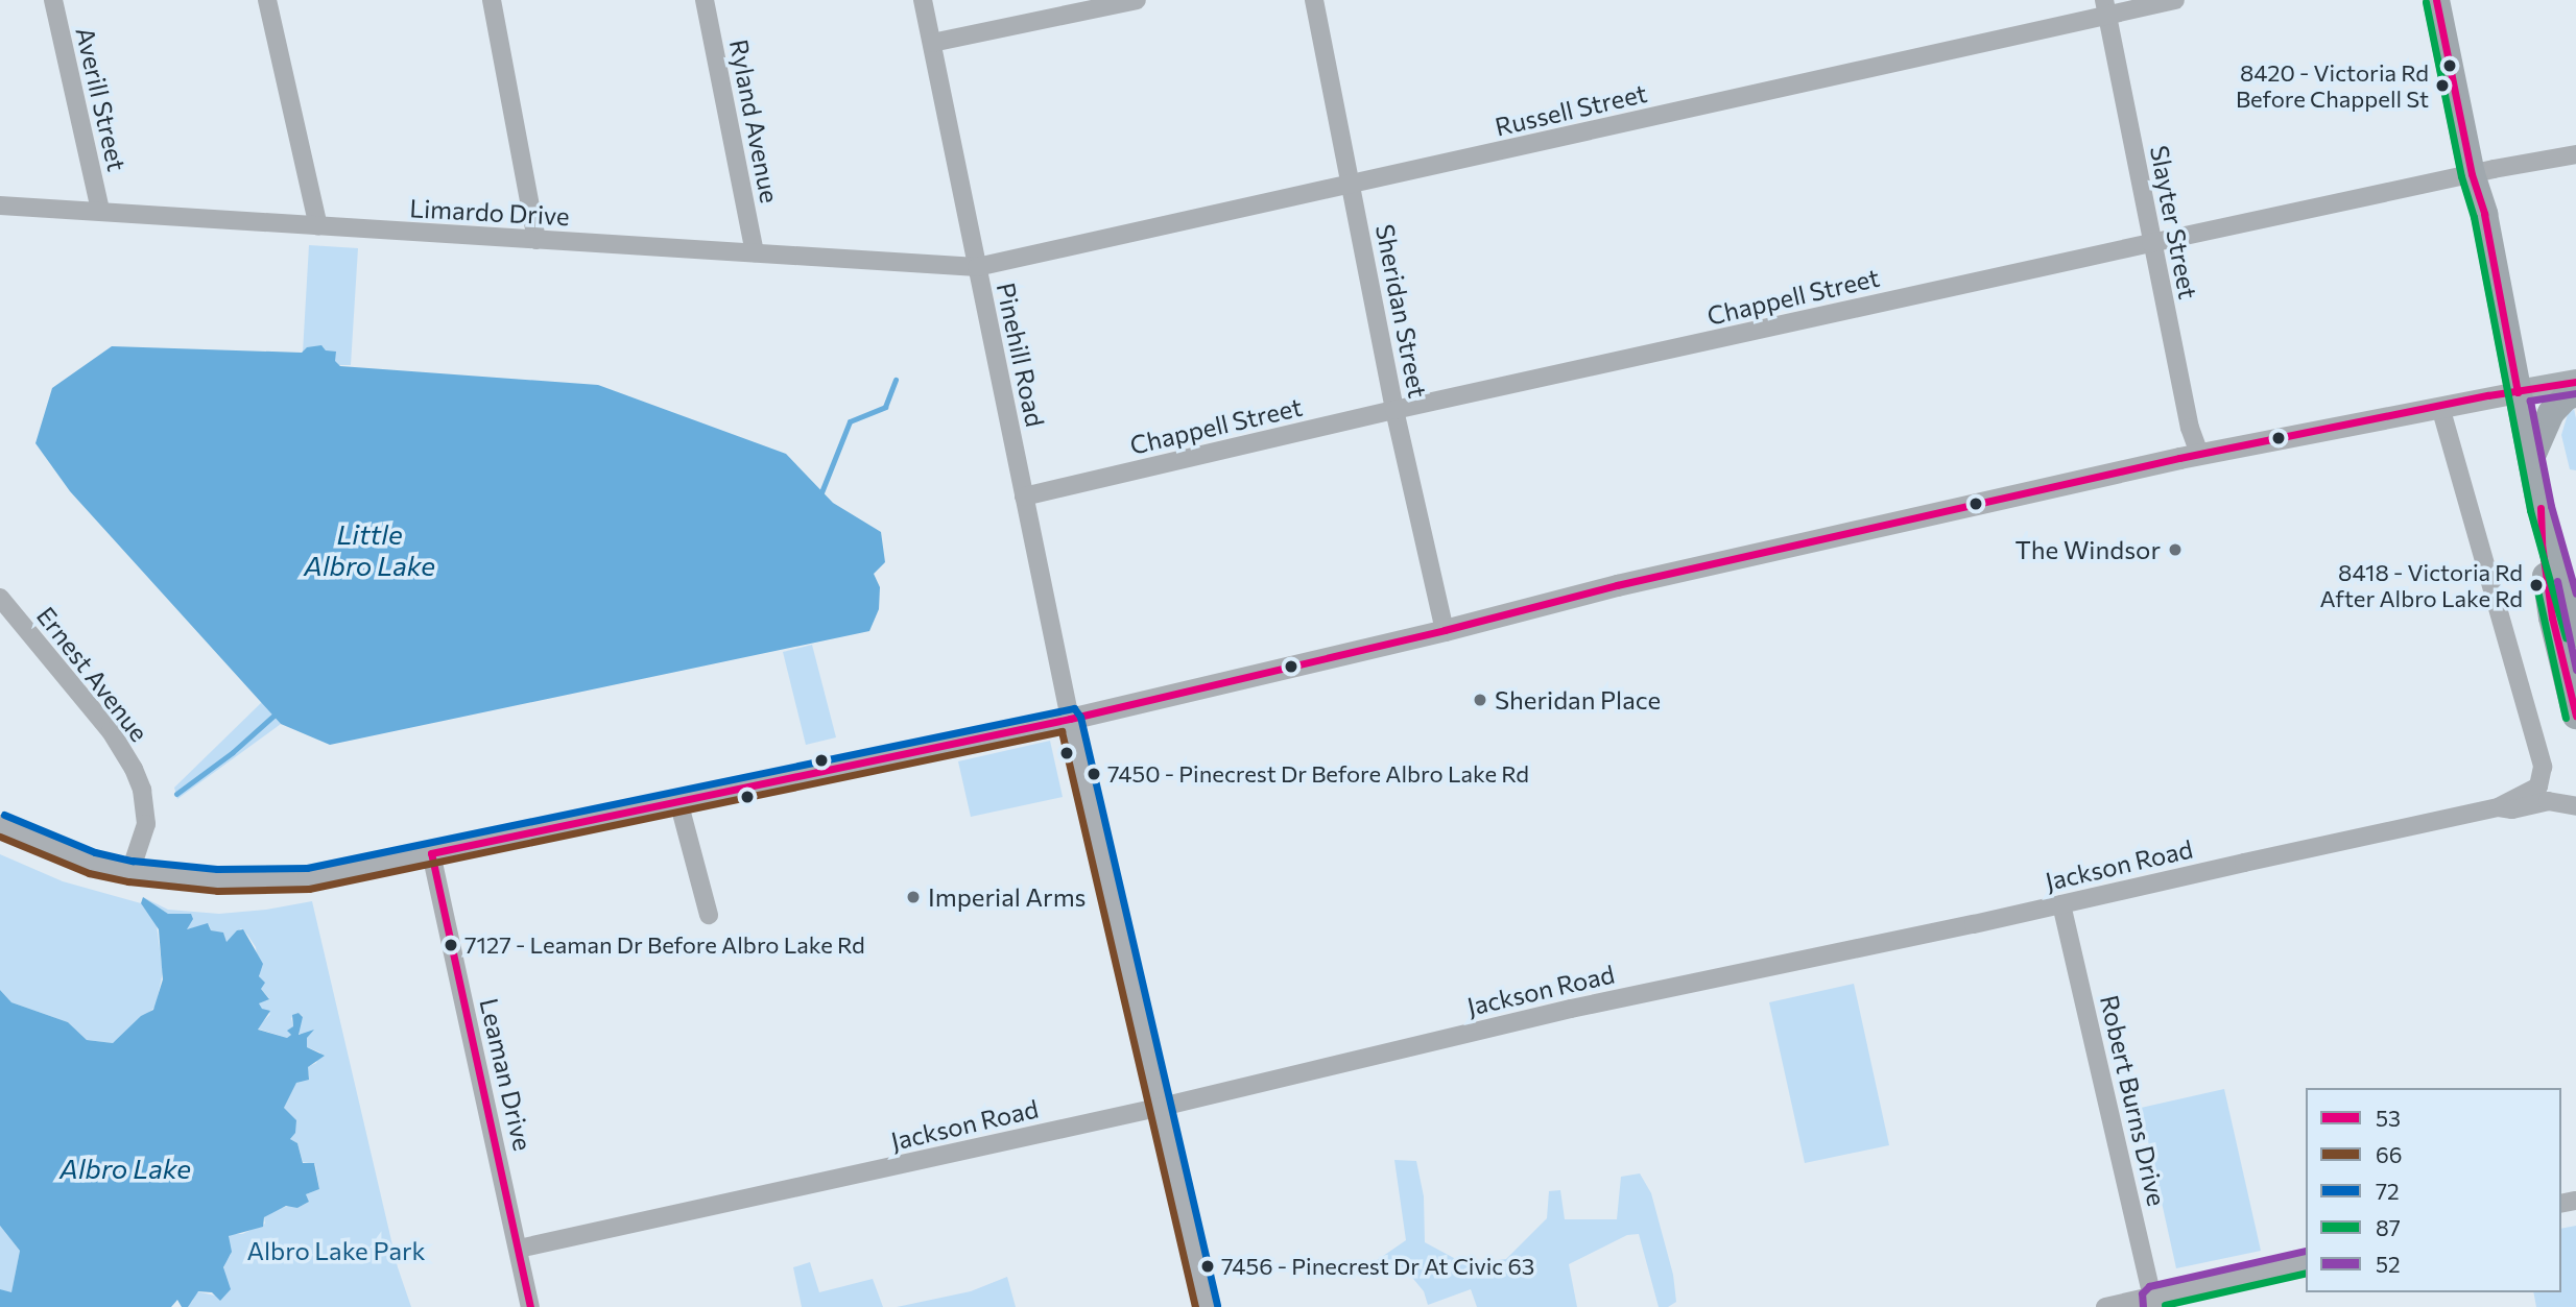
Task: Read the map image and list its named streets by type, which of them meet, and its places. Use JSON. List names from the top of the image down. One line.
{"streets":{"street":["Averill Street","Russell Street","Ryland Avenue","Limardo Drive","Slayter Street","Chappell Street","Sheridan Street","Pinehill Road","Ernest Avenue","Jackson Road","Leaman Drive","Robert Burns Drive"]},"crossings":[["Averill Street","Limardo Drive"],["Russell Street","Limardo Drive"],["Russell Street","Slayter Street"],["Russell Street","Sheridan Street"],["Russell Street","Pinehill Road"],["Ryland Avenue","Limardo Drive"],["Limardo Drive","Pinehill Road"],["Slayter Street","Chappell Street"],["Chappell Street","Sheridan Street"],["Chappell Street","Pinehill Road"],["Pinehill Road","Jackson Road"],["Jackson Road","Leaman Drive"],["Jackson Road","Robert Burns Drive"]],"water":["Little Albro Lake","Albro Lake"],"parks":["Albro Lake Park"],"places":["8420 - Victoria Rd Before Chappell St","The Windsor","8418 - Victoria Rd After Albro Lake Rd","Sheridan Place","7450 - Pinecrest Dr Before Albro Lake Rd","Imperial Arms","7127 - Leaman Dr Before Albro Lake Rd","7456 - Pinecrest Dr At Civic 63"],"lines":["transit line 53","transit line 87","transit line 52","transit line 72","transit line 66"],"legend":["53","66","72","87","52"]}
